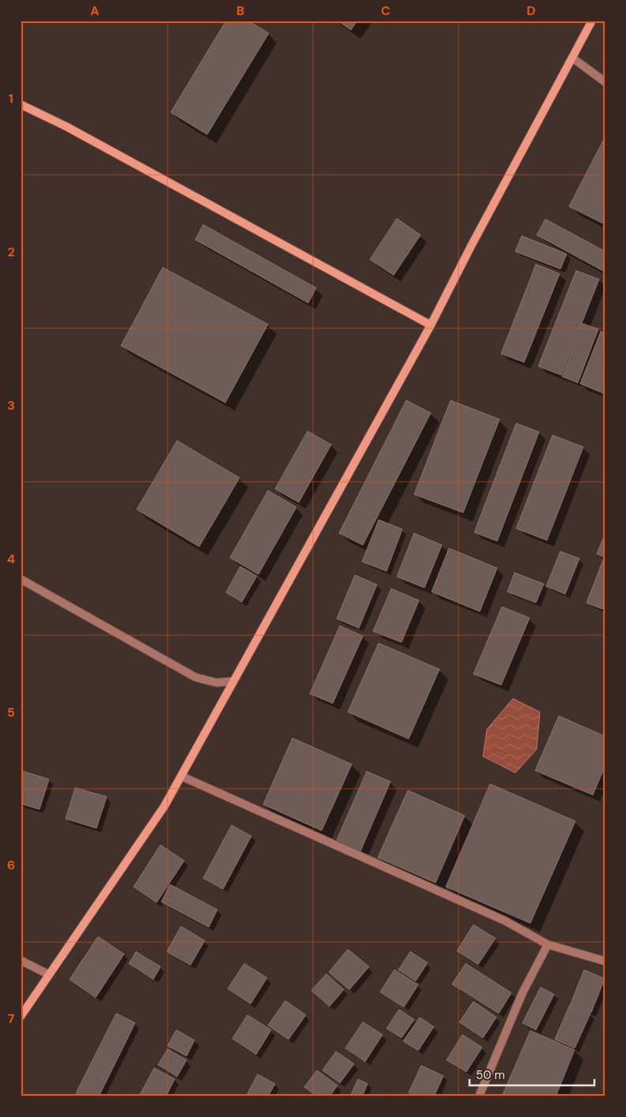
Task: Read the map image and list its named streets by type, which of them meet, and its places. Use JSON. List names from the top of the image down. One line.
{"scale_bar":"50 m","grid":{"columns":["A","B","C","D"],"rows":["1","2","3","4","5","6","7"]}}
